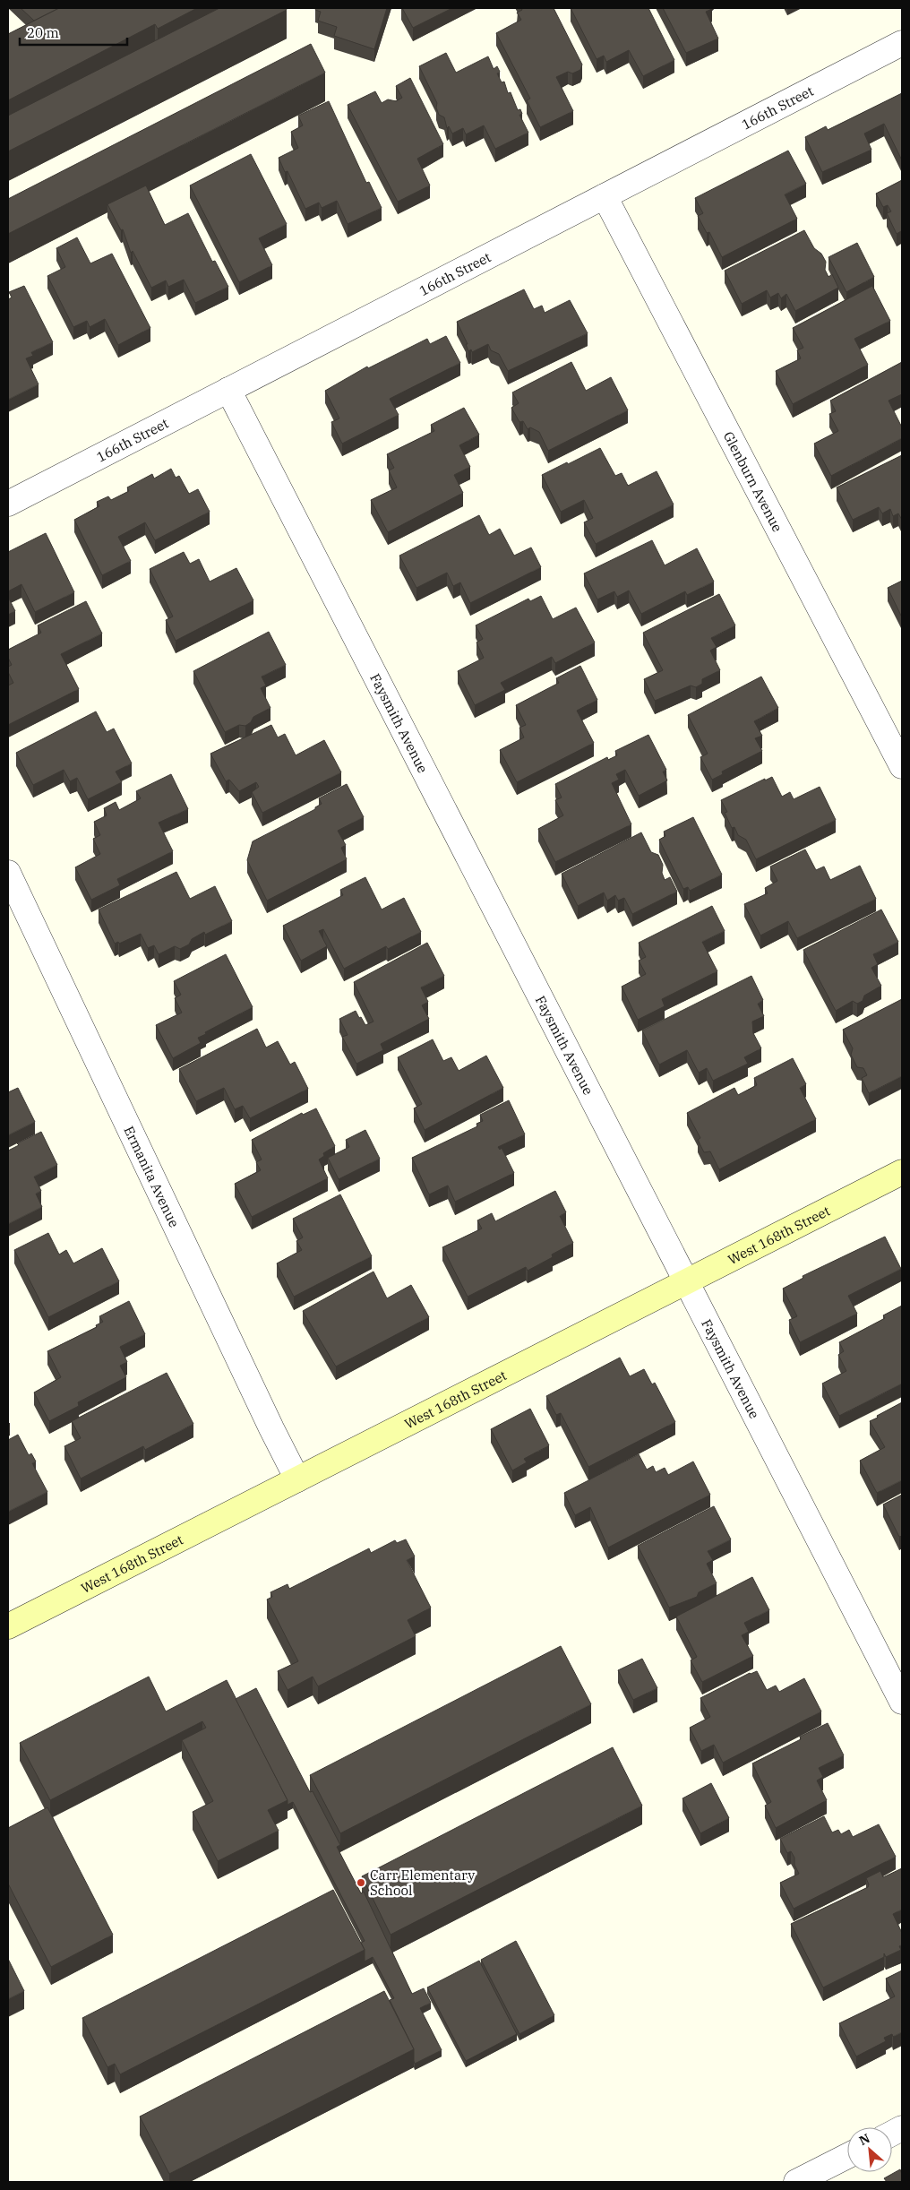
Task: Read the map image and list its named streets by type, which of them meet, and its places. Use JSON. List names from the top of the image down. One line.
{"streets":{"street":["166th Street","Glenburn Avenue","Faysmith Avenue","Ermanita Avenue","West 168th Street"]},"crossings":[["166th Street","Glenburn Avenue"],["166th Street","Faysmith Avenue"],["Faysmith Avenue","West 168th Street"],["Ermanita Avenue","West 168th Street"]],"places":["Carr Elementary School"],"scale_bar":"20 m","north":"top left"}
